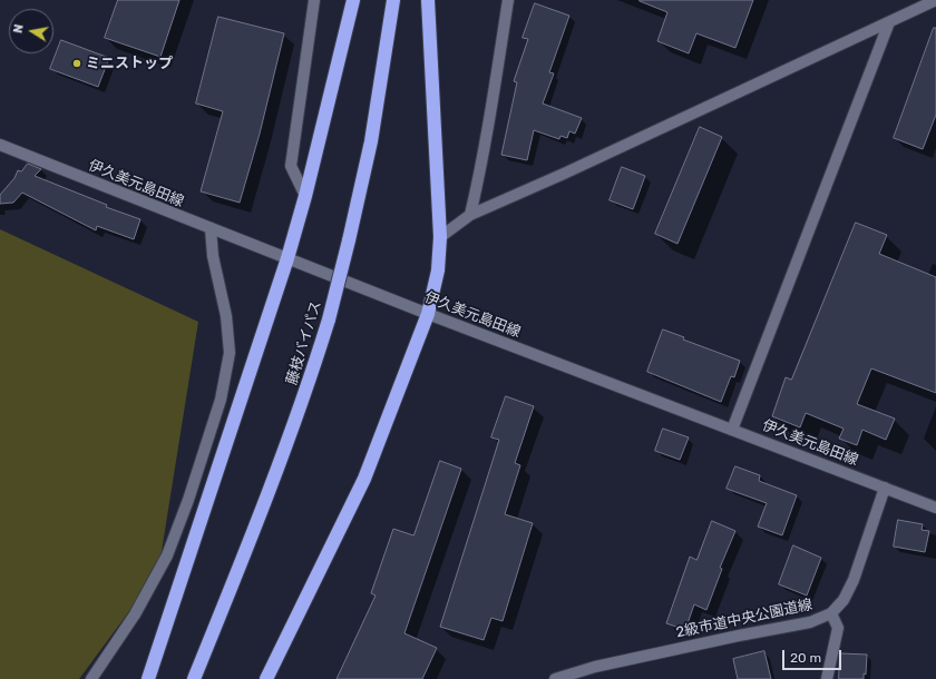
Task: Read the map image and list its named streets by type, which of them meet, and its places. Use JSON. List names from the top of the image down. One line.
{"streets":{"highway":["藤枝バイパス"],"street":["伊久美元島田線","2級市道中央公園道線"]},"crossings":[["伊久美元島田線","2級市道中央公園道線"]],"places":["ミニストップ"],"scale_bar":"20 m","north":"left"}
